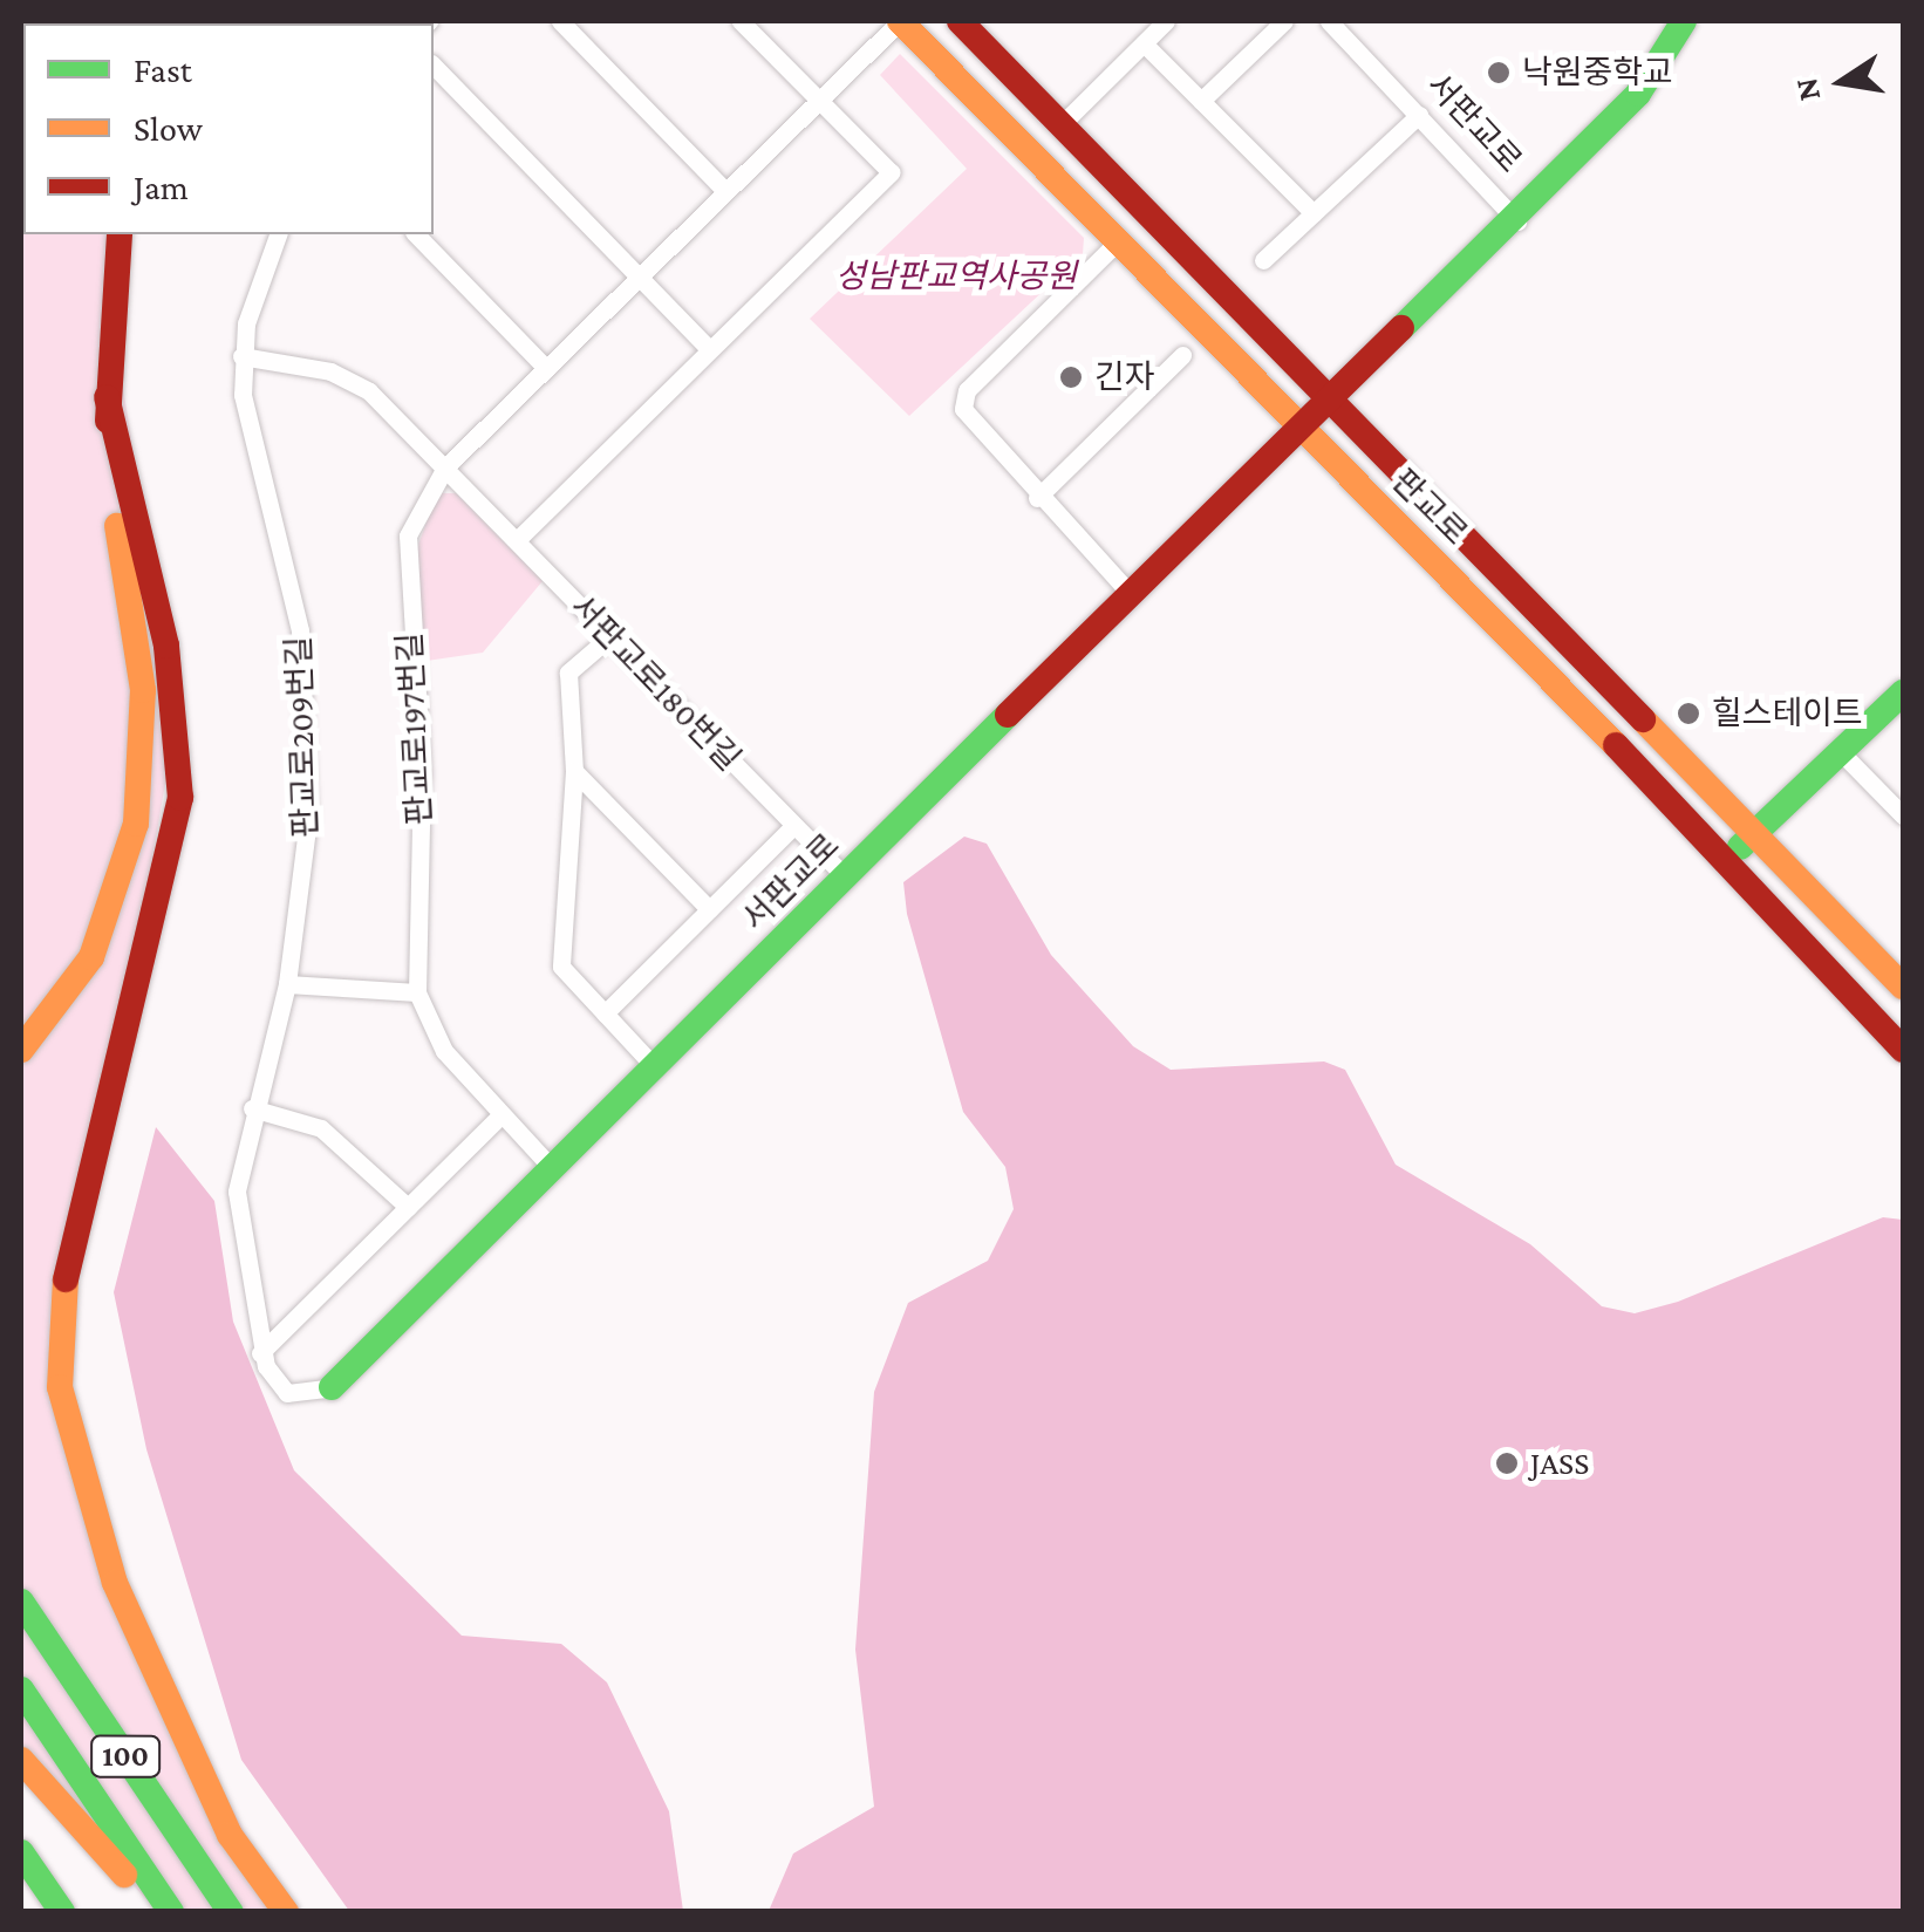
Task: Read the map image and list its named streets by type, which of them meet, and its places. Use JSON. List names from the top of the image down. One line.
{"streets":{"main road":["서판교로","판교로","100"],"street":["서판교로180번길","판교로197번길","판교로209번길"]},"crossings":[["서판교로","판교로"],["서판교로","서판교로180번길"],["서판교로","판교로197번길"],["판교로","판교로197번길"],["서판교로180번길","판교로197번길"],["서판교로180번길","판교로209번길"]],"parks":["성남판교역사공원"],"places":["낙원중학교","긴자","힐스테이트","JASS"],"legend":["Fast","Slow","Jam"],"north":"left"}
